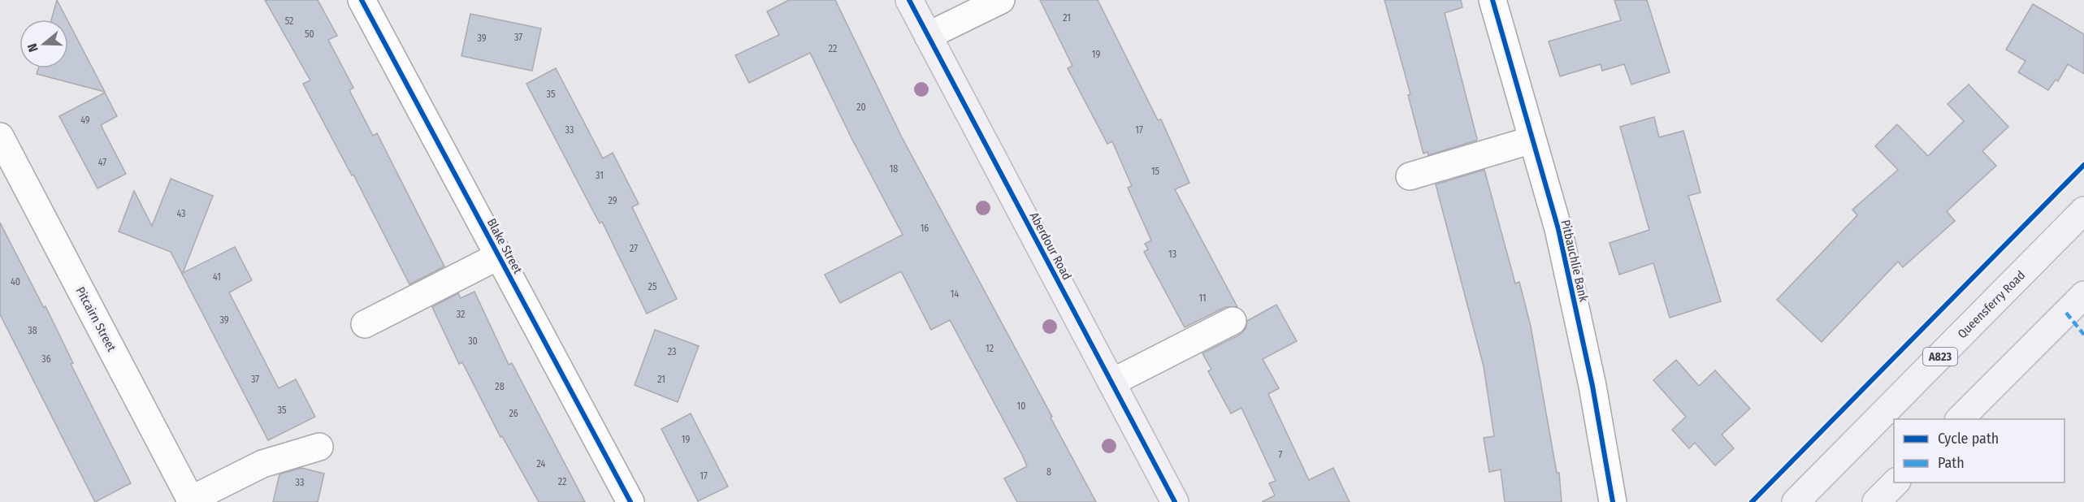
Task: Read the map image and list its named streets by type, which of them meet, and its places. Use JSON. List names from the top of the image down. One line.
{"streets":{"main road":["Aberdour Road","Queensferry Road","A823"],"street":["Blake Street","Pitbauchlie Bank","Pitcairn Street"]},"house_numbers":["21","52","50","37","39","22","19","35","20","49","33","17","47","18","15","31","29","43","16","27","13","41","40","25","14","11","32","39","38","30","12","23","36","37","21","28","10","35","26","19","7","24","8","17","22","33"],"legend":["Cycle path","Path"],"north":"left"}
